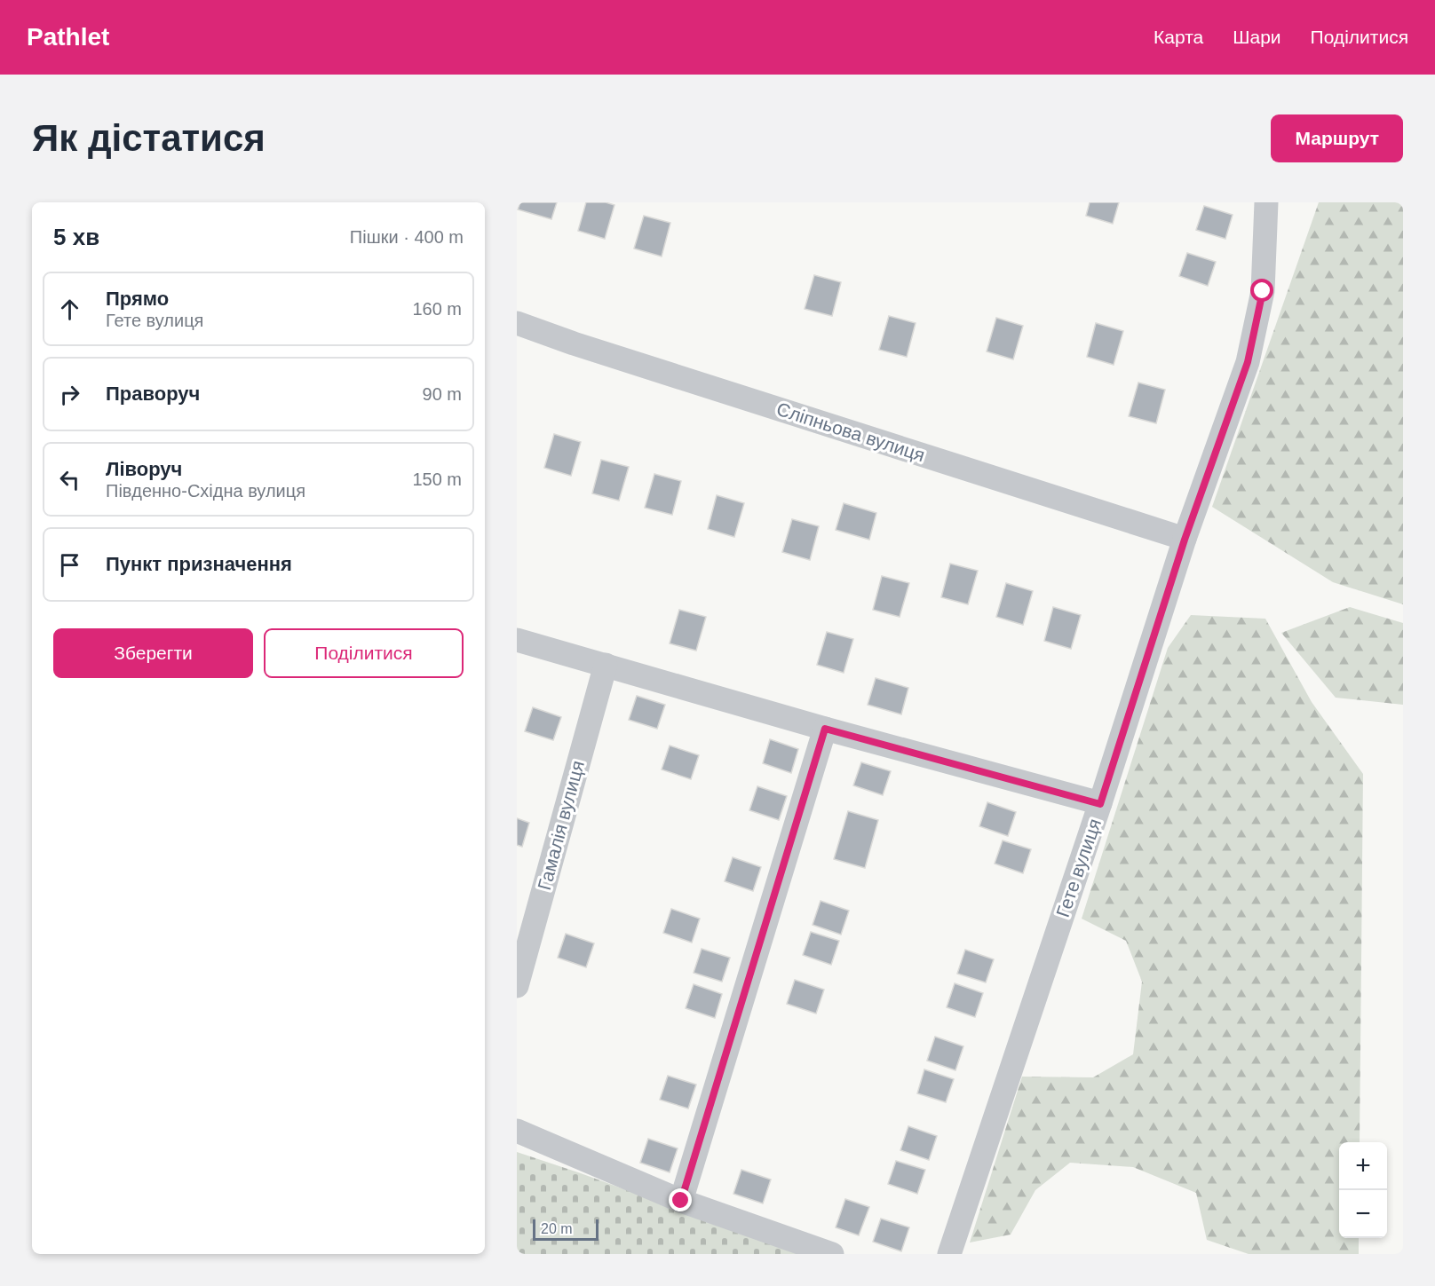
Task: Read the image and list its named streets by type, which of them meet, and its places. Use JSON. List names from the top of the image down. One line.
{"streets":{"street":["Сліпньова вулиця","Гамалія вулиця","Гете вулиця"]},"crossings":[["Сліпньова вулиця","Гете вулиця"]],"scale_bar":"20 m","page":{"header":"Pathlet","nav":["Карта","Шари","Поділитися"],"buttons":["Маршрут",["Зберегти","Поділитися"]],"title":"Як дістатися","heading":["5 хв","Пішки · 400 m"],"list":[["Прямо","Гете вулиця","160 m"],["Праворуч","90 m"],["Ліворуч","Південно-Східна вулиця","150 m"],"Пункт призначення"],"map_buttons":["+","−"],"scale":"20 m"}}
